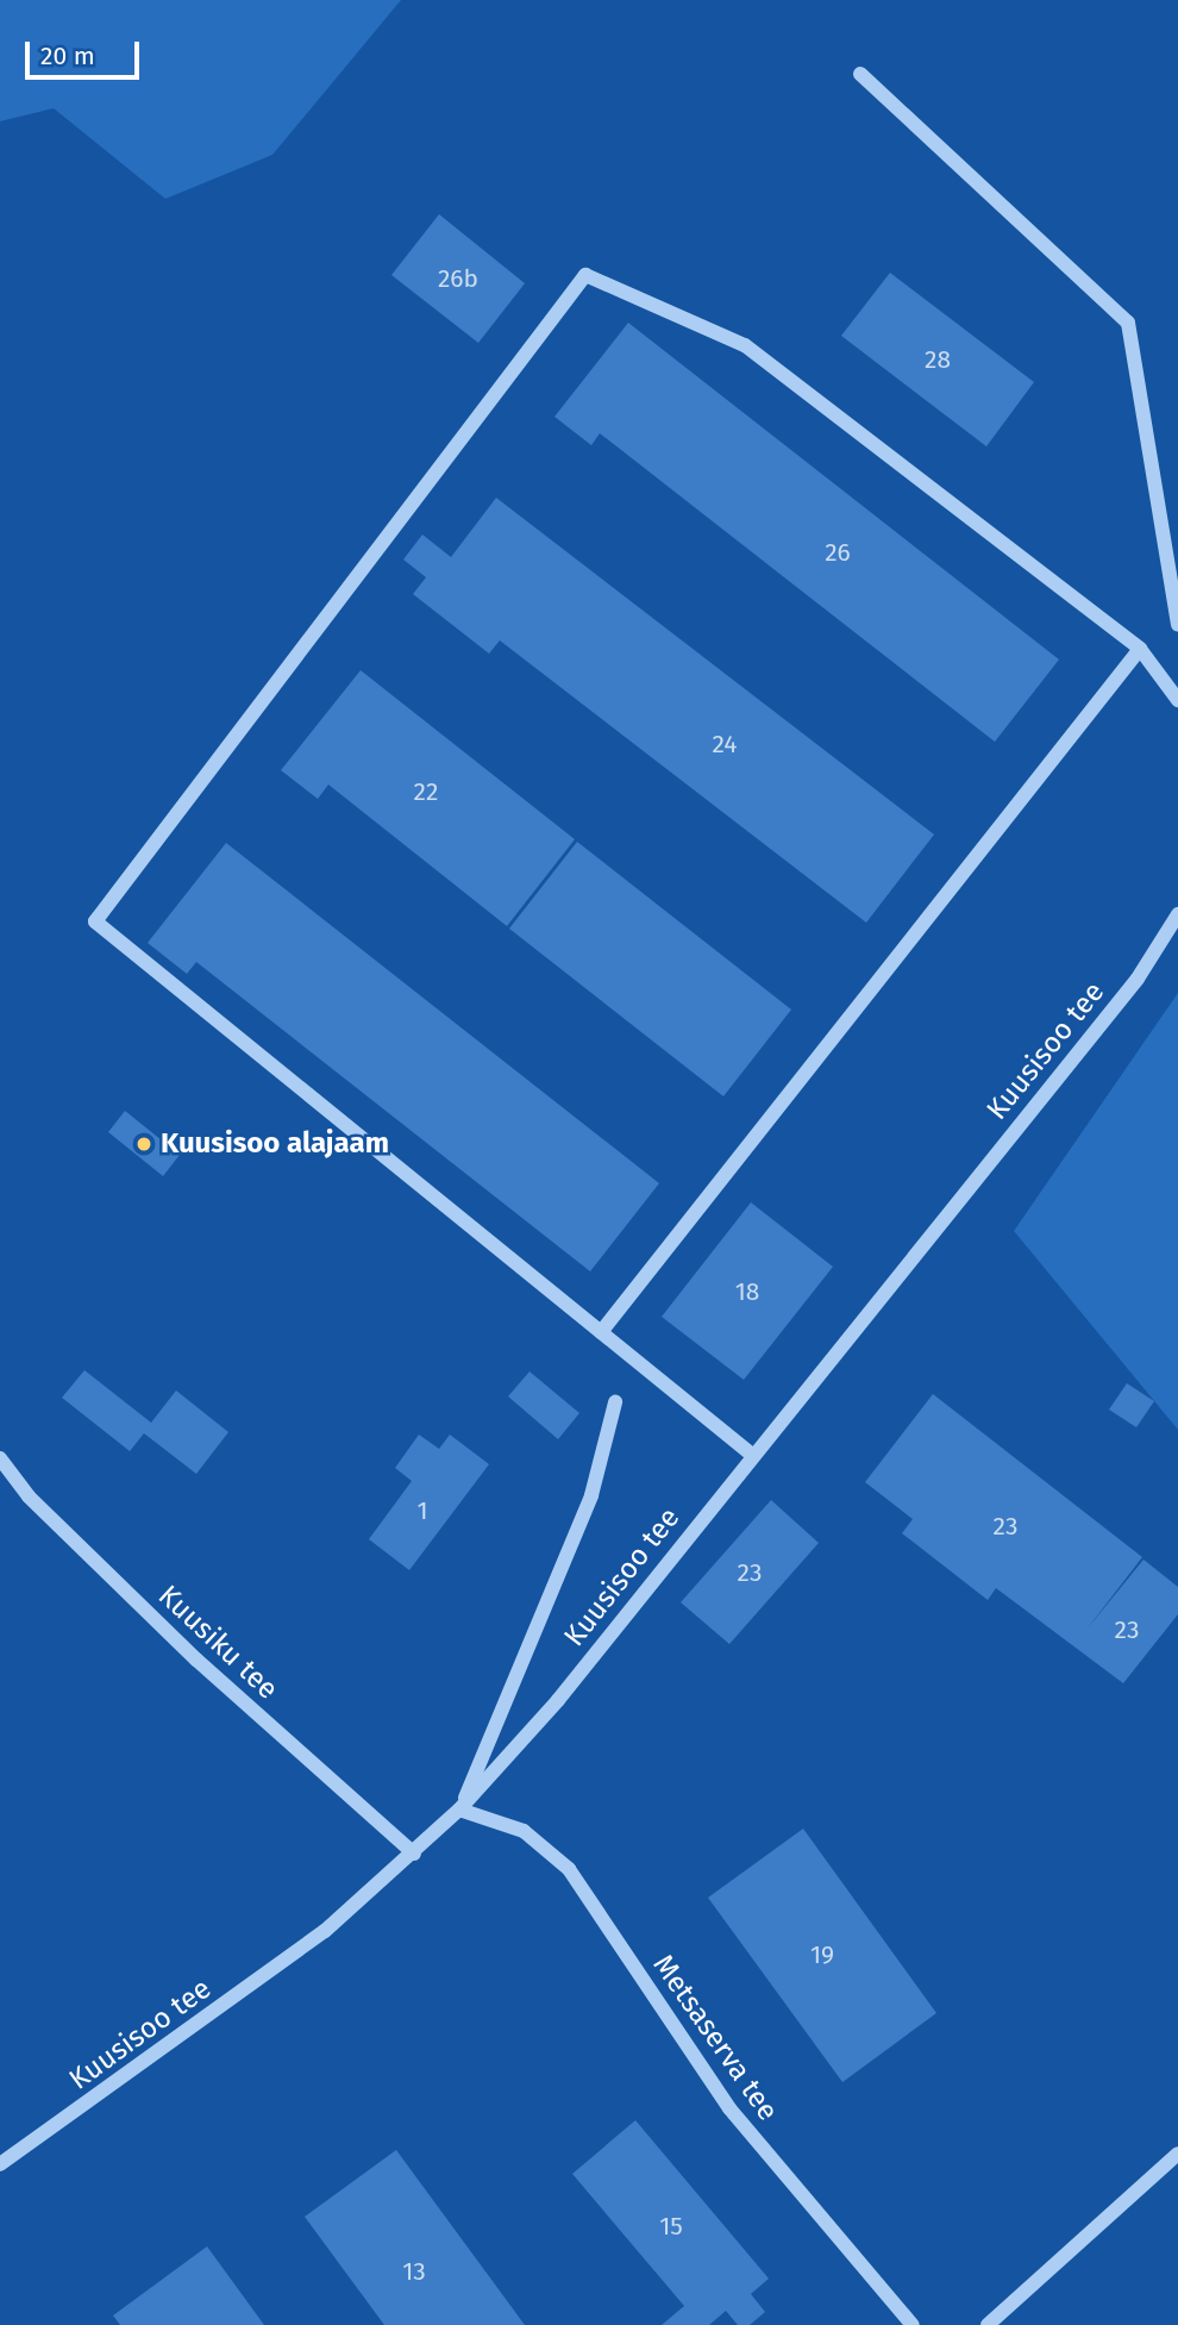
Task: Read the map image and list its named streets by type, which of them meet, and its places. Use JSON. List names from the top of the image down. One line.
{"streets":{"street":["Kuusisoo tee","Kuusiku tee","Metsaserva tee"]},"crossings":[["Kuusisoo tee","Kuusiku tee"],["Kuusisoo tee","Metsaserva tee"]],"places":["Kuusisoo alajaam"],"house_numbers":["26b","28","26","24","22","18","1","23","23","23","19","15","13"],"scale_bar":"20 m"}
